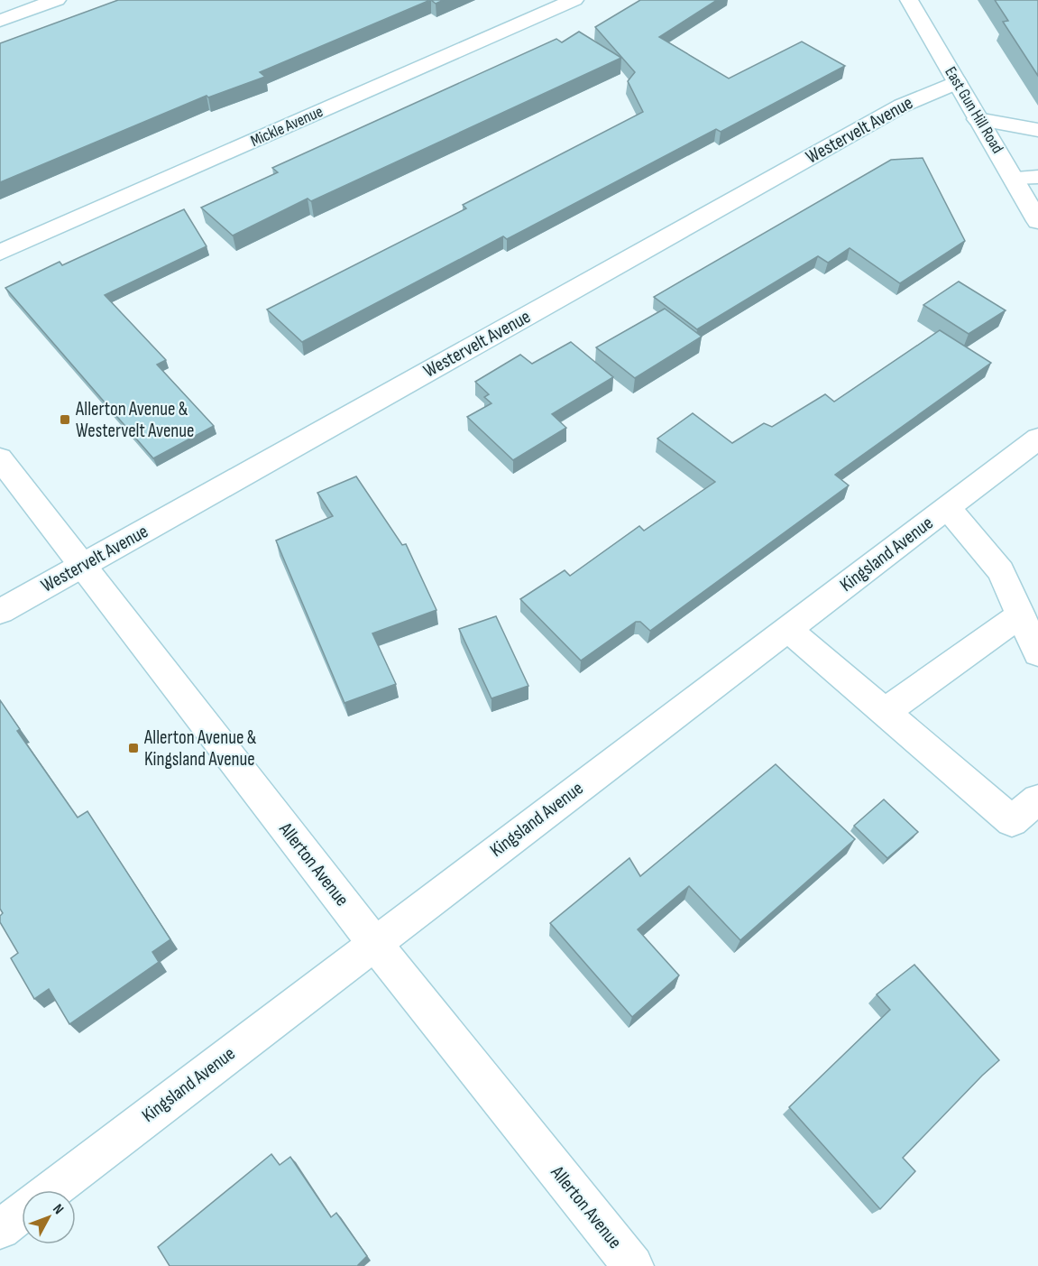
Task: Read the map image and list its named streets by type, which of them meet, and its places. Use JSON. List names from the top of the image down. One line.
{"streets":{"street":["East Gun Hill Road","Mickle Avenue","Westervelt Avenue","Kingsland Avenue","Allerton Avenue"]},"crossings":[["East Gun Hill Road","Westervelt Avenue"],["Westervelt Avenue","Allerton Avenue"],["Kingsland Avenue","Allerton Avenue"]],"places":{"transit":["Allerton Avenue & Westervelt Avenue","Allerton Avenue & Kingsland Avenue"]},"north":"top right"}
